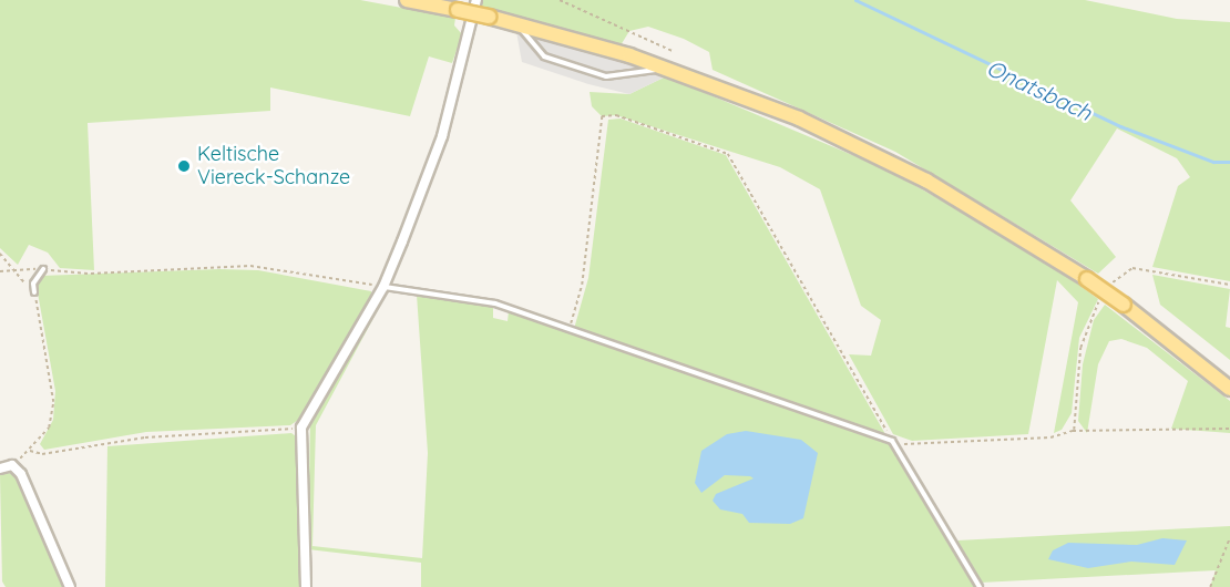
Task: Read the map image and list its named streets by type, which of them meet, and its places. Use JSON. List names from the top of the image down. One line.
{"water":["Onatsbach"],"places":["Keltische Viereck-Schanze"]}
